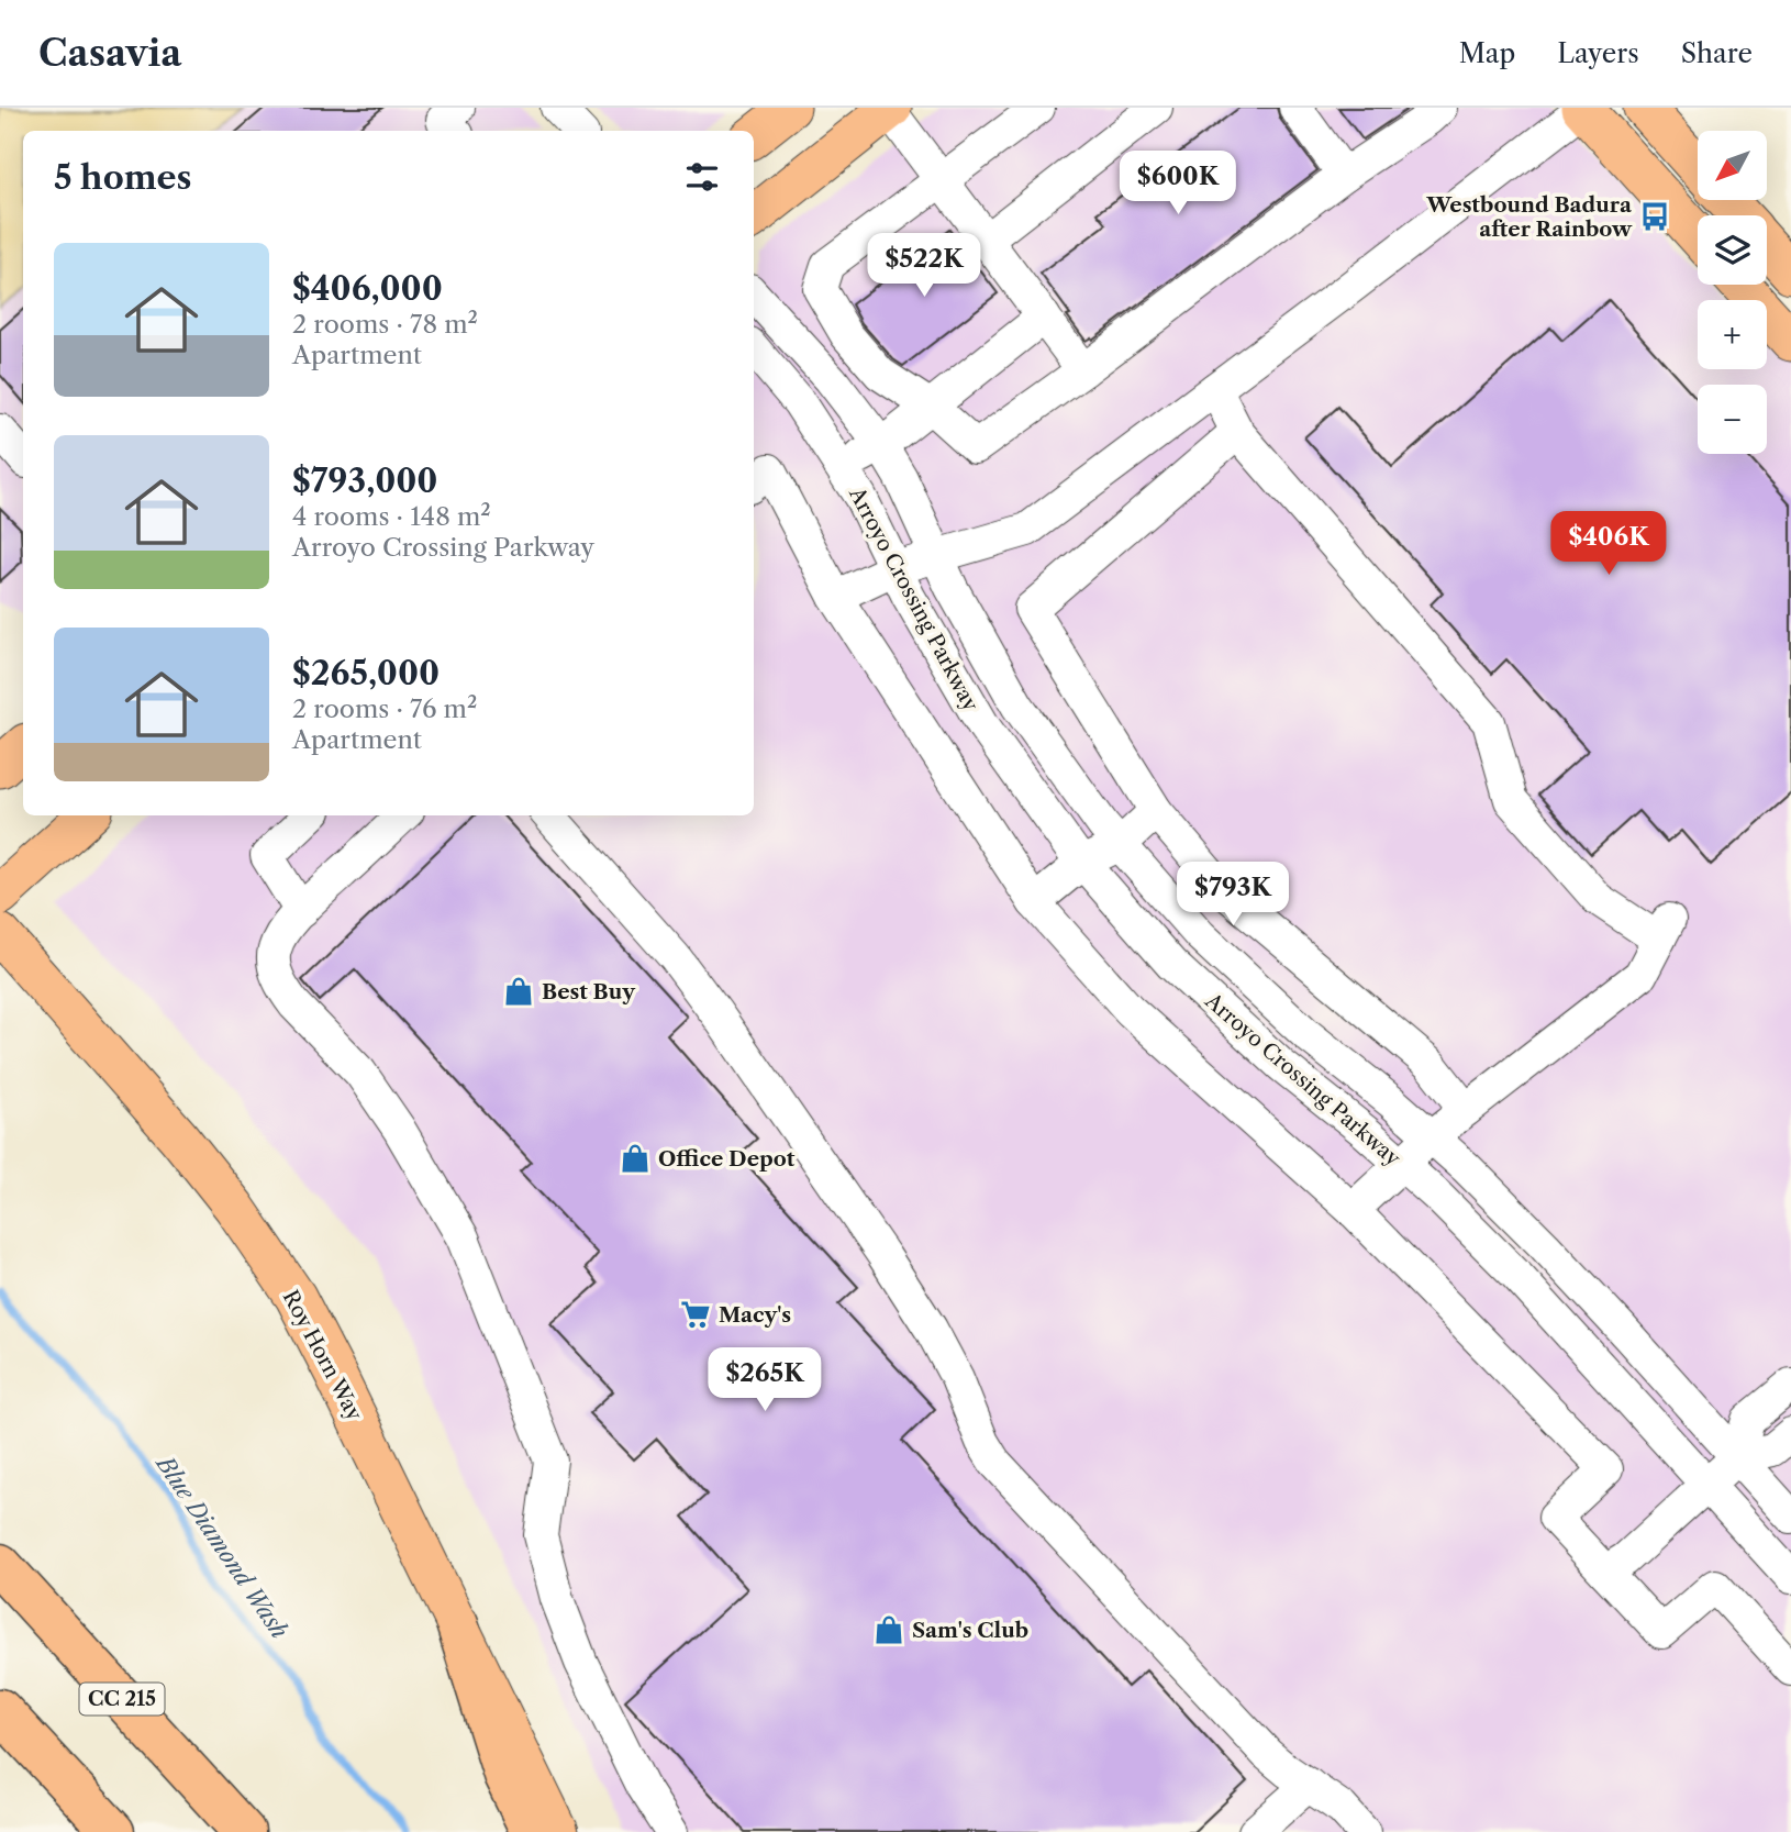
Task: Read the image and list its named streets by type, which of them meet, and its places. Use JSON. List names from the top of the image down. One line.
{"streets":{"highway":["CC 215"],"main road":["Roy Horn Way"],"street":["Arroyo Crossing Parkway"]},"water":["Blue Diamond Wash"],"places":{"bus stop":["Westbound Badura after Rainbow"],"shop":["Best Buy","Office Depot","Sam's Club"],"supermarket":["Macy's"]},"north":"bottom left","page":{"header":"Casavia","nav":["Map","Layers","Share"],"map_buttons":["+","−"],"heading":"5 homes","price":["$600K","$522K","$406K","$793K","$265K"],"list":[{"name":"$406,000","note":"2 rooms · 78 m² · Apartment"},{"name":"$793,000","note":"4 rooms · 148 m² · Arroyo Crossing Parkway"},{"name":"$265,000","note":"2 rooms · 76 m² · Apartment"}]}}
